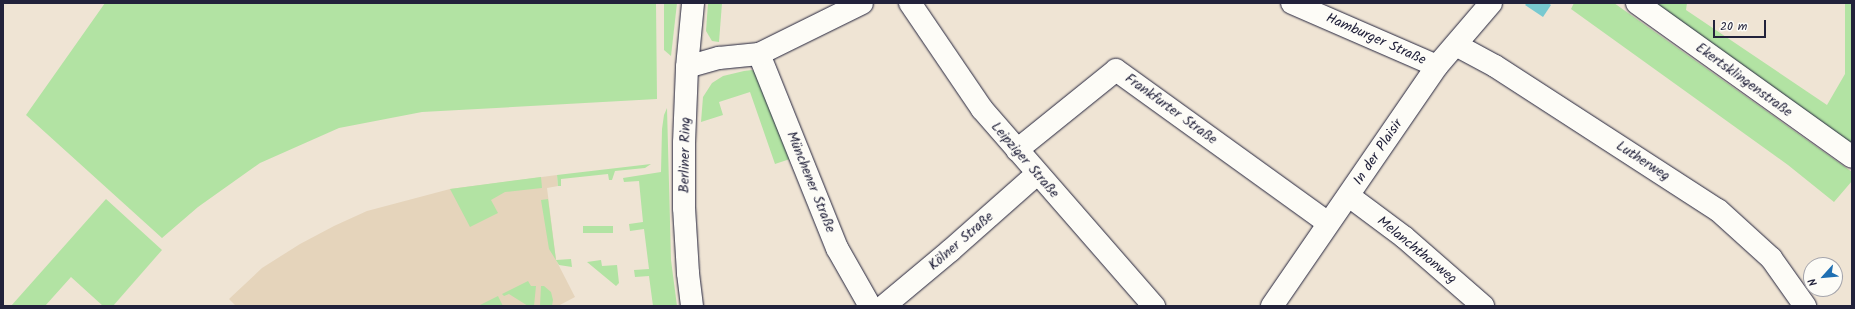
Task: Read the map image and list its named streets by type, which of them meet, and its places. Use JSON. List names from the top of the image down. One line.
{"streets":{"street":["Hamburger Straße","Ekertsklingenstraße","Frankfurter Straße","In der Plaisir","Berliner Ring","Leipziger Straße","Lutherweg","Münchener Straße","Kölner Straße","Melanchthonweg"]},"crossings":[["Hamburger Straße","In der Plaisir"],["Frankfurter Straße","In der Plaisir"],["Frankfurter Straße","Leipziger Straße"],["In der Plaisir","Lutherweg"],["In der Plaisir","Melanchthonweg"],["Leipziger Straße","Kölner Straße"]],"scale_bar":"20 m","north":"bottom left"}
